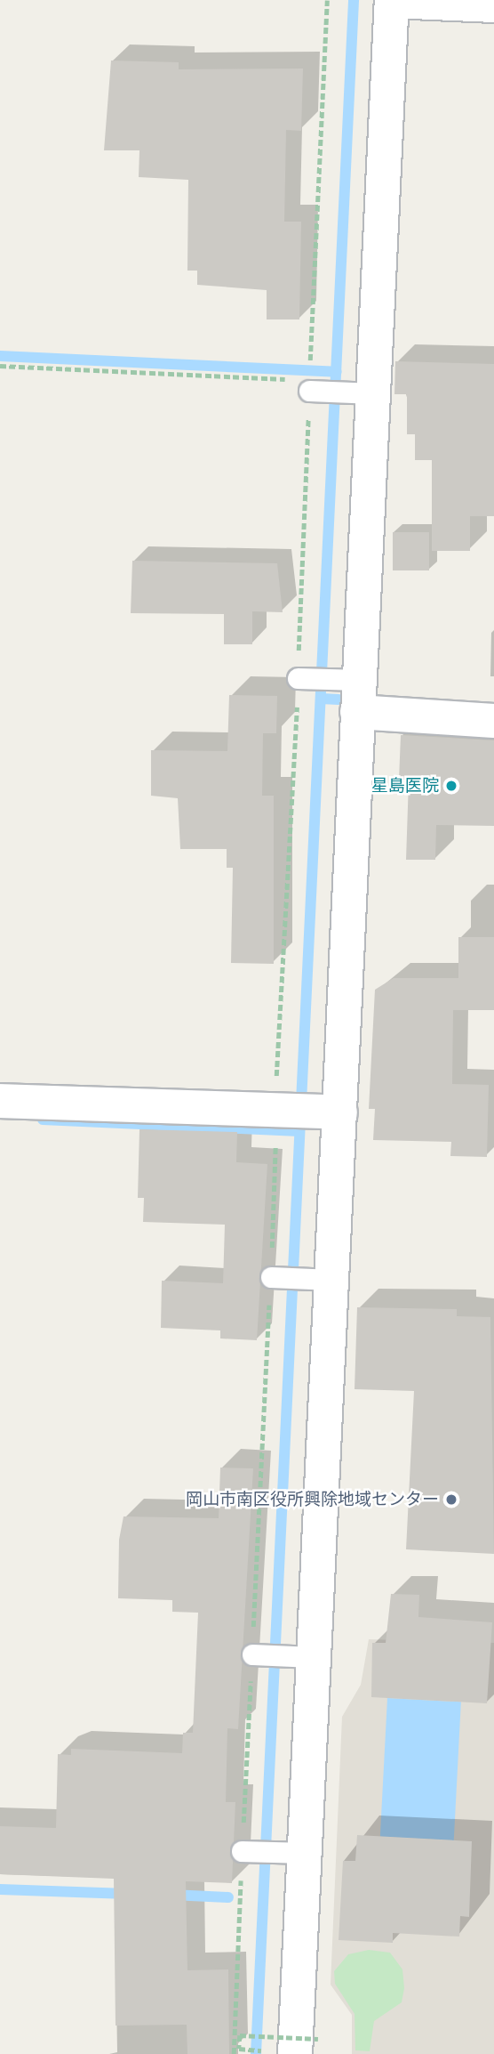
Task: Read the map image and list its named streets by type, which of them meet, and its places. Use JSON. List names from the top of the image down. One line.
{"places":["星島医院","岡山市南区役所興除地域センター"]}
